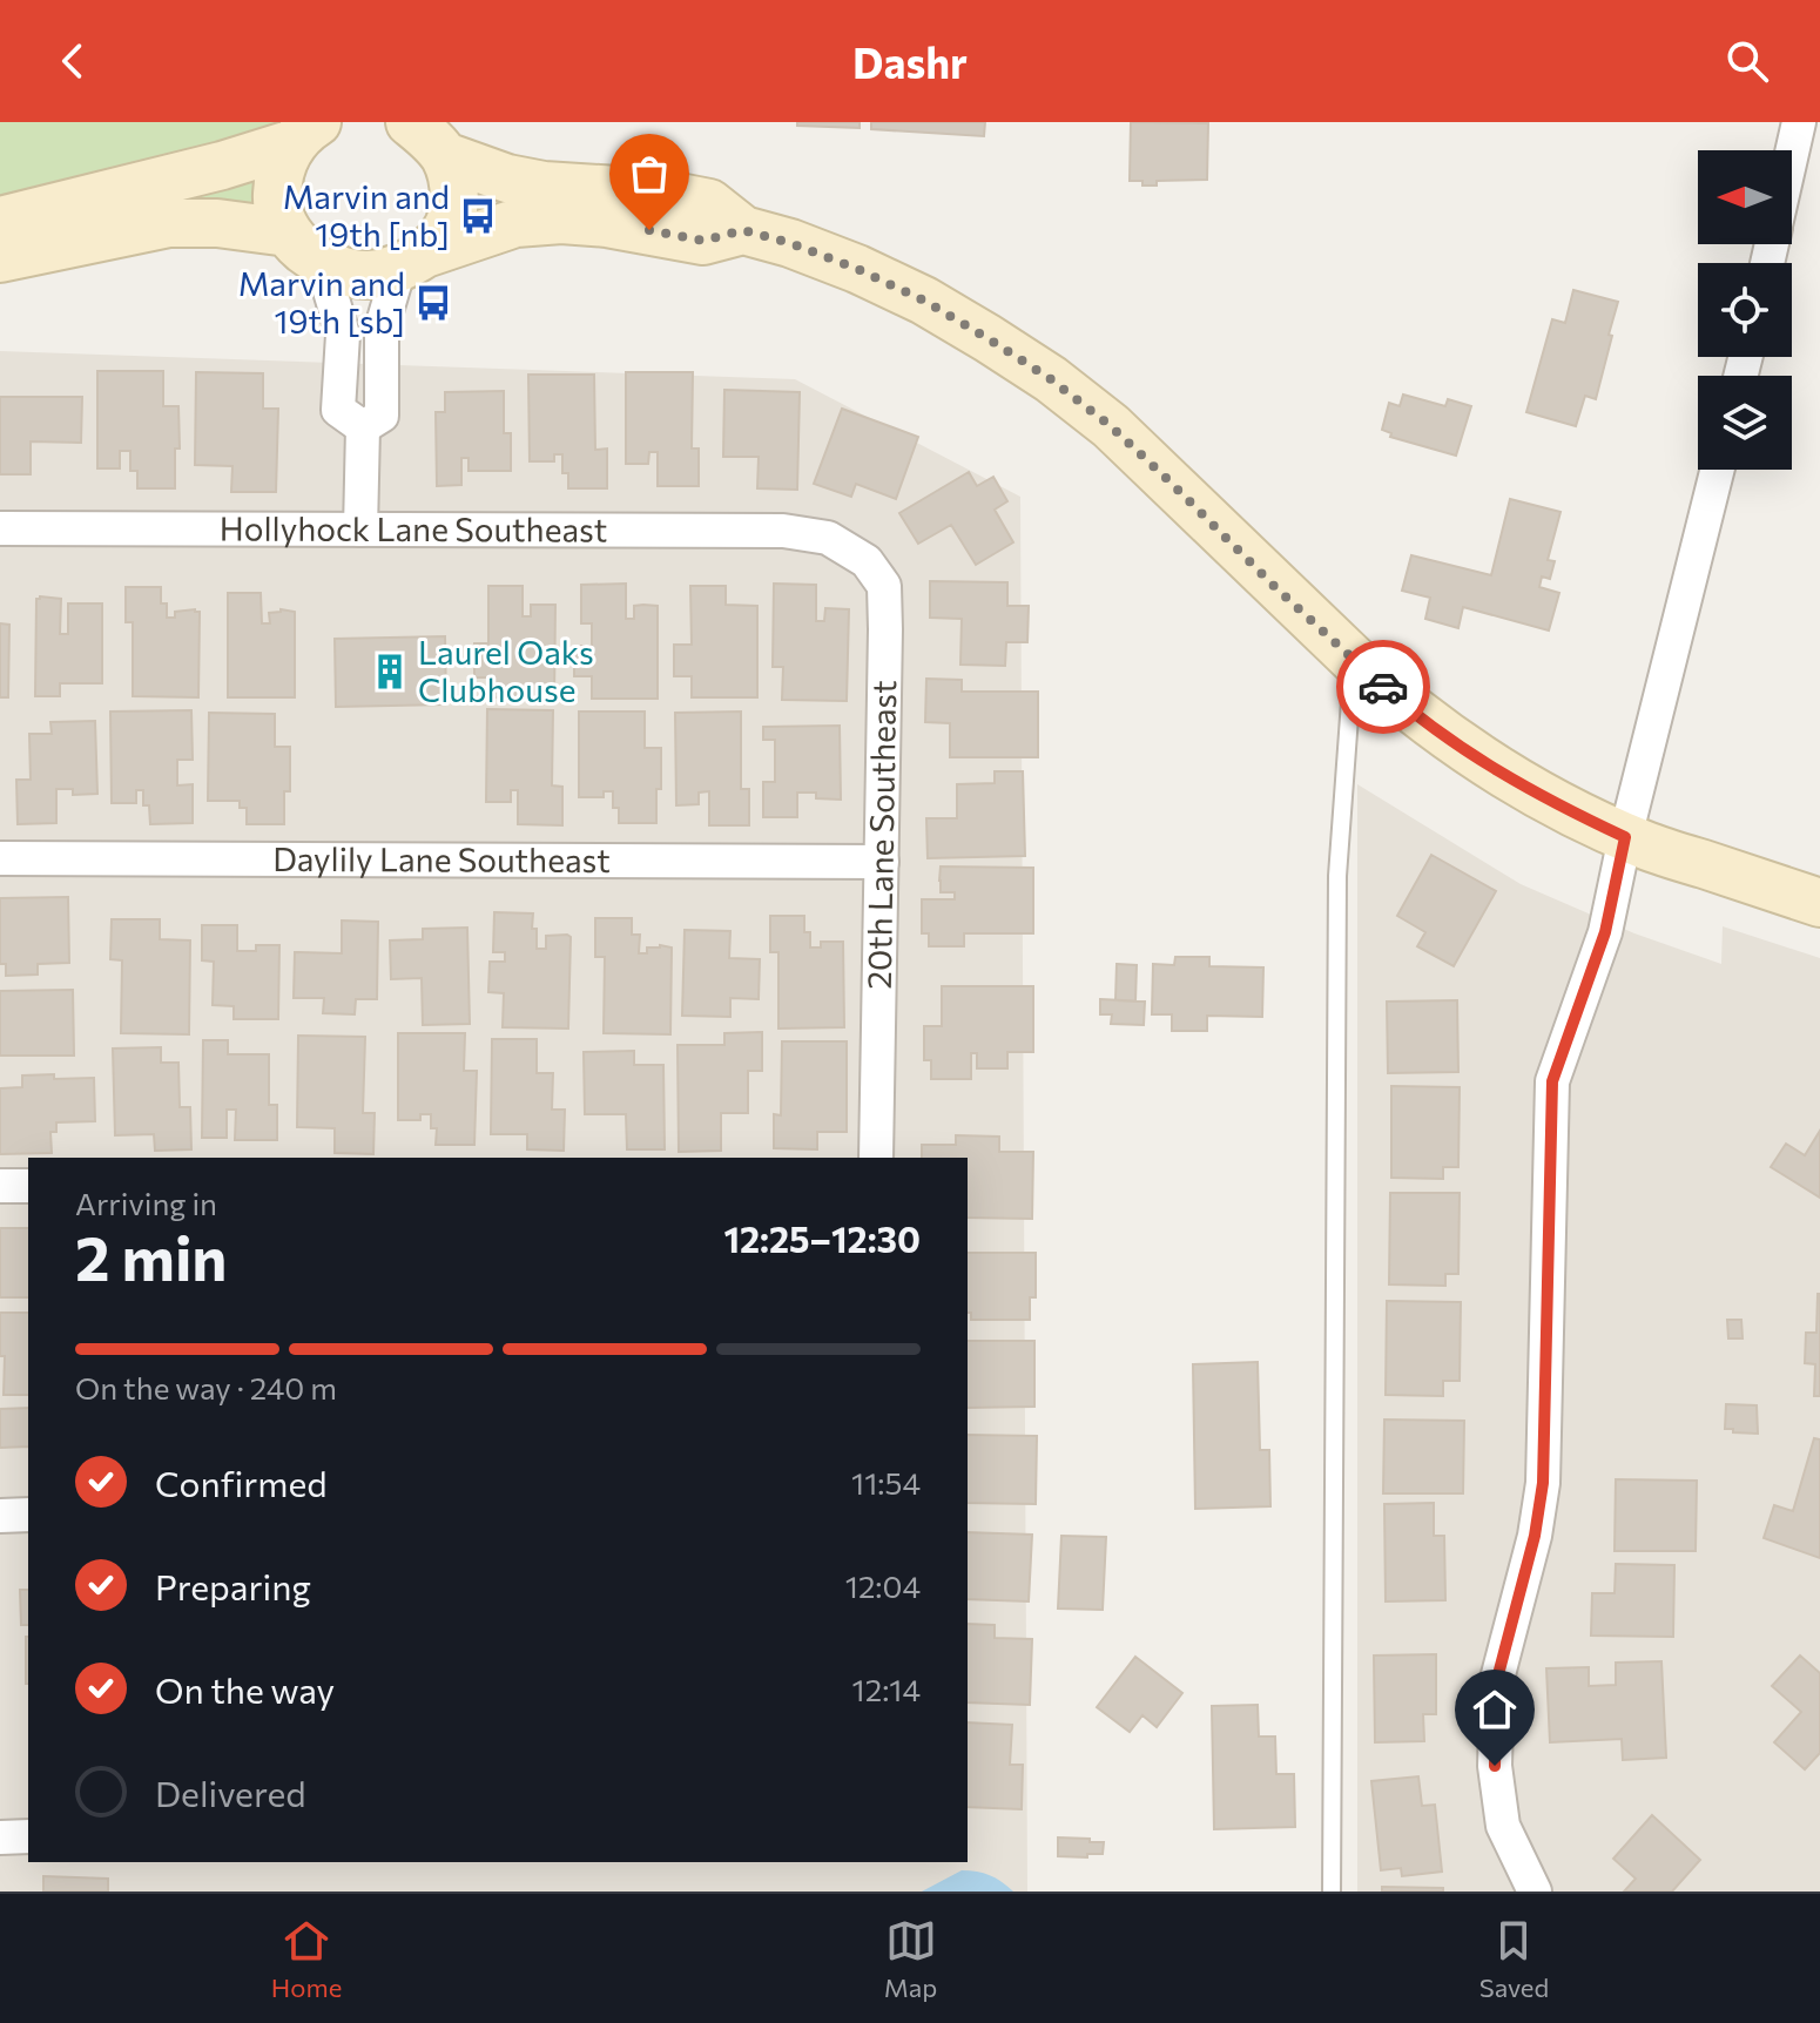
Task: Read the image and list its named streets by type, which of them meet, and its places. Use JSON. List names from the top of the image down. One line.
{"streets":{"street":["Hollyhock Lane Southeast","20th Lane Southeast","Daylily Lane Southeast"]},"crossings":[["Hollyhock Lane Southeast","20th Lane Southeast"],["20th Lane Southeast","Daylily Lane Southeast"]],"places":{"bus stop":["Marvin and 19th [nb]","Marvin and 19th [sb]"],"building":["Laurel Oaks Clubhouse"]},"north":"left","page":{"header":"Dashr","heading":["2 min","Arriving in","12:25–12:30"],"bar":"On the way · 240 m","list":[["Confirmed","11:54"],["Preparing","12:04"],["On the way","12:14"],"Delivered"],"tabs":["Home","Map","Saved"]}}
